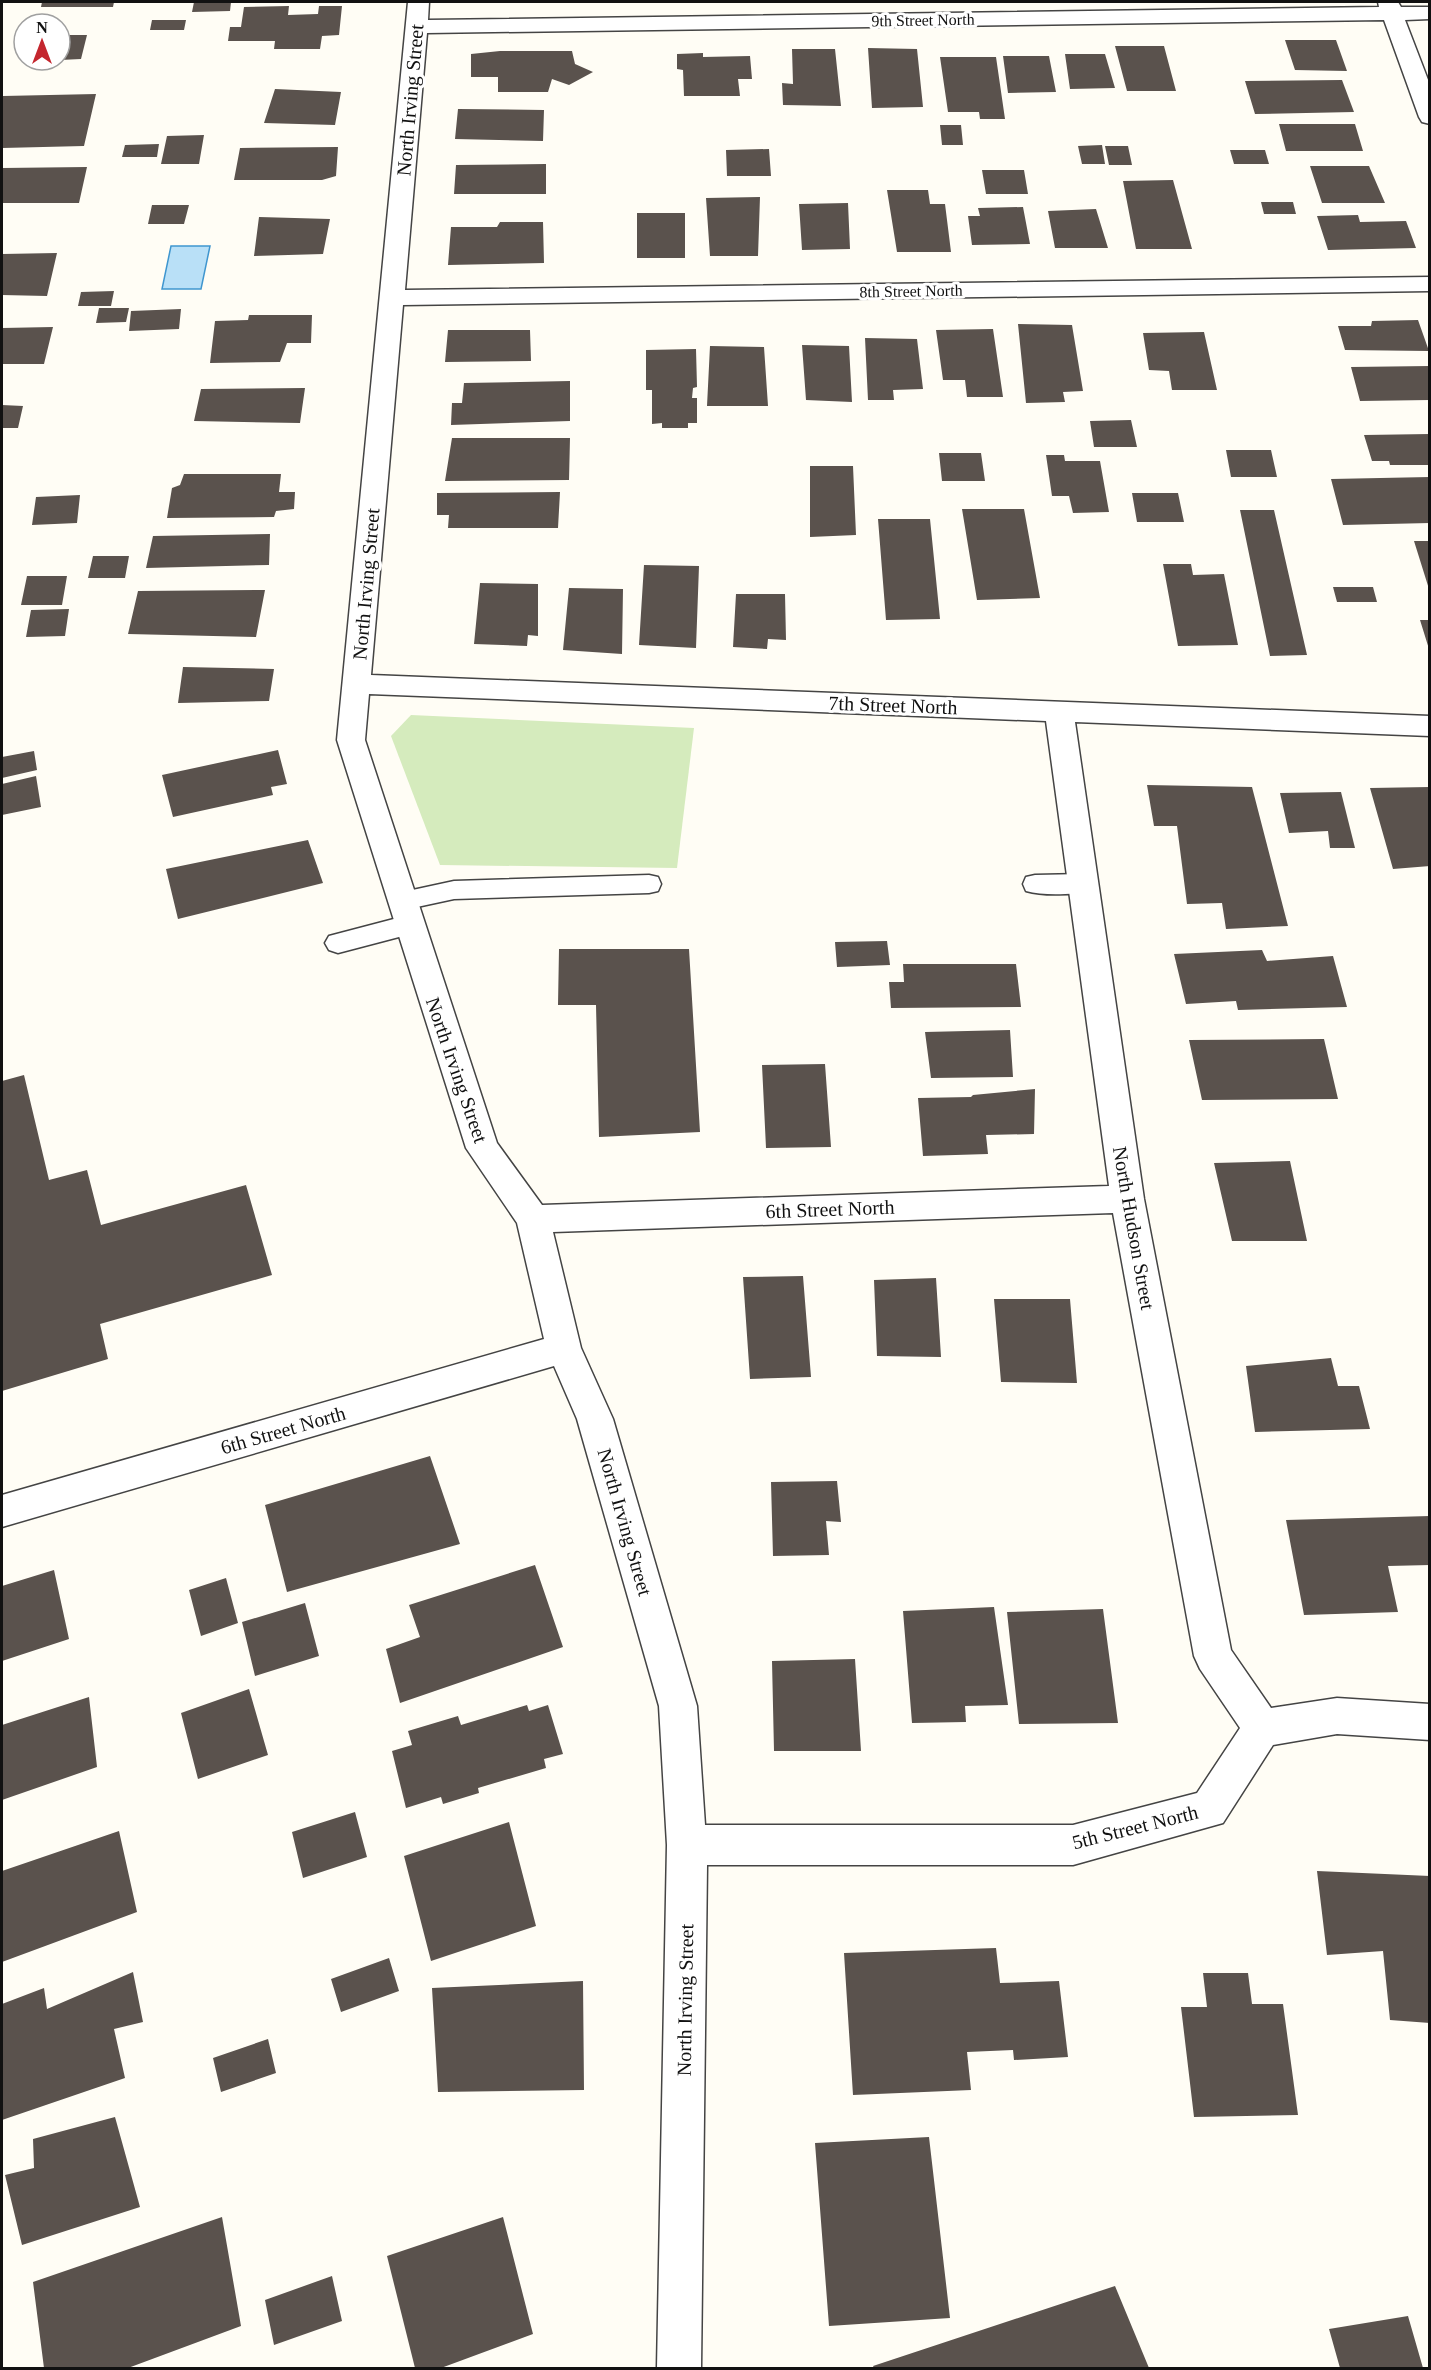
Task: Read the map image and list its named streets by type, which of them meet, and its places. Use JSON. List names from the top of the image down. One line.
{"streets":{"street":["9th Street North","North Irving Street","8th Street North","7th Street North","6th Street North","North Hudson Street","5th Street North"]},"crossings":[["9th Street North","North Irving Street"],["North Irving Street","8th Street North"],["North Irving Street","7th Street North"],["North Irving Street","6th Street North"],["North Irving Street","5th Street North"],["7th Street North","North Hudson Street"],["6th Street North","North Hudson Street"],["North Hudson Street","5th Street North"]],"north":"top"}
